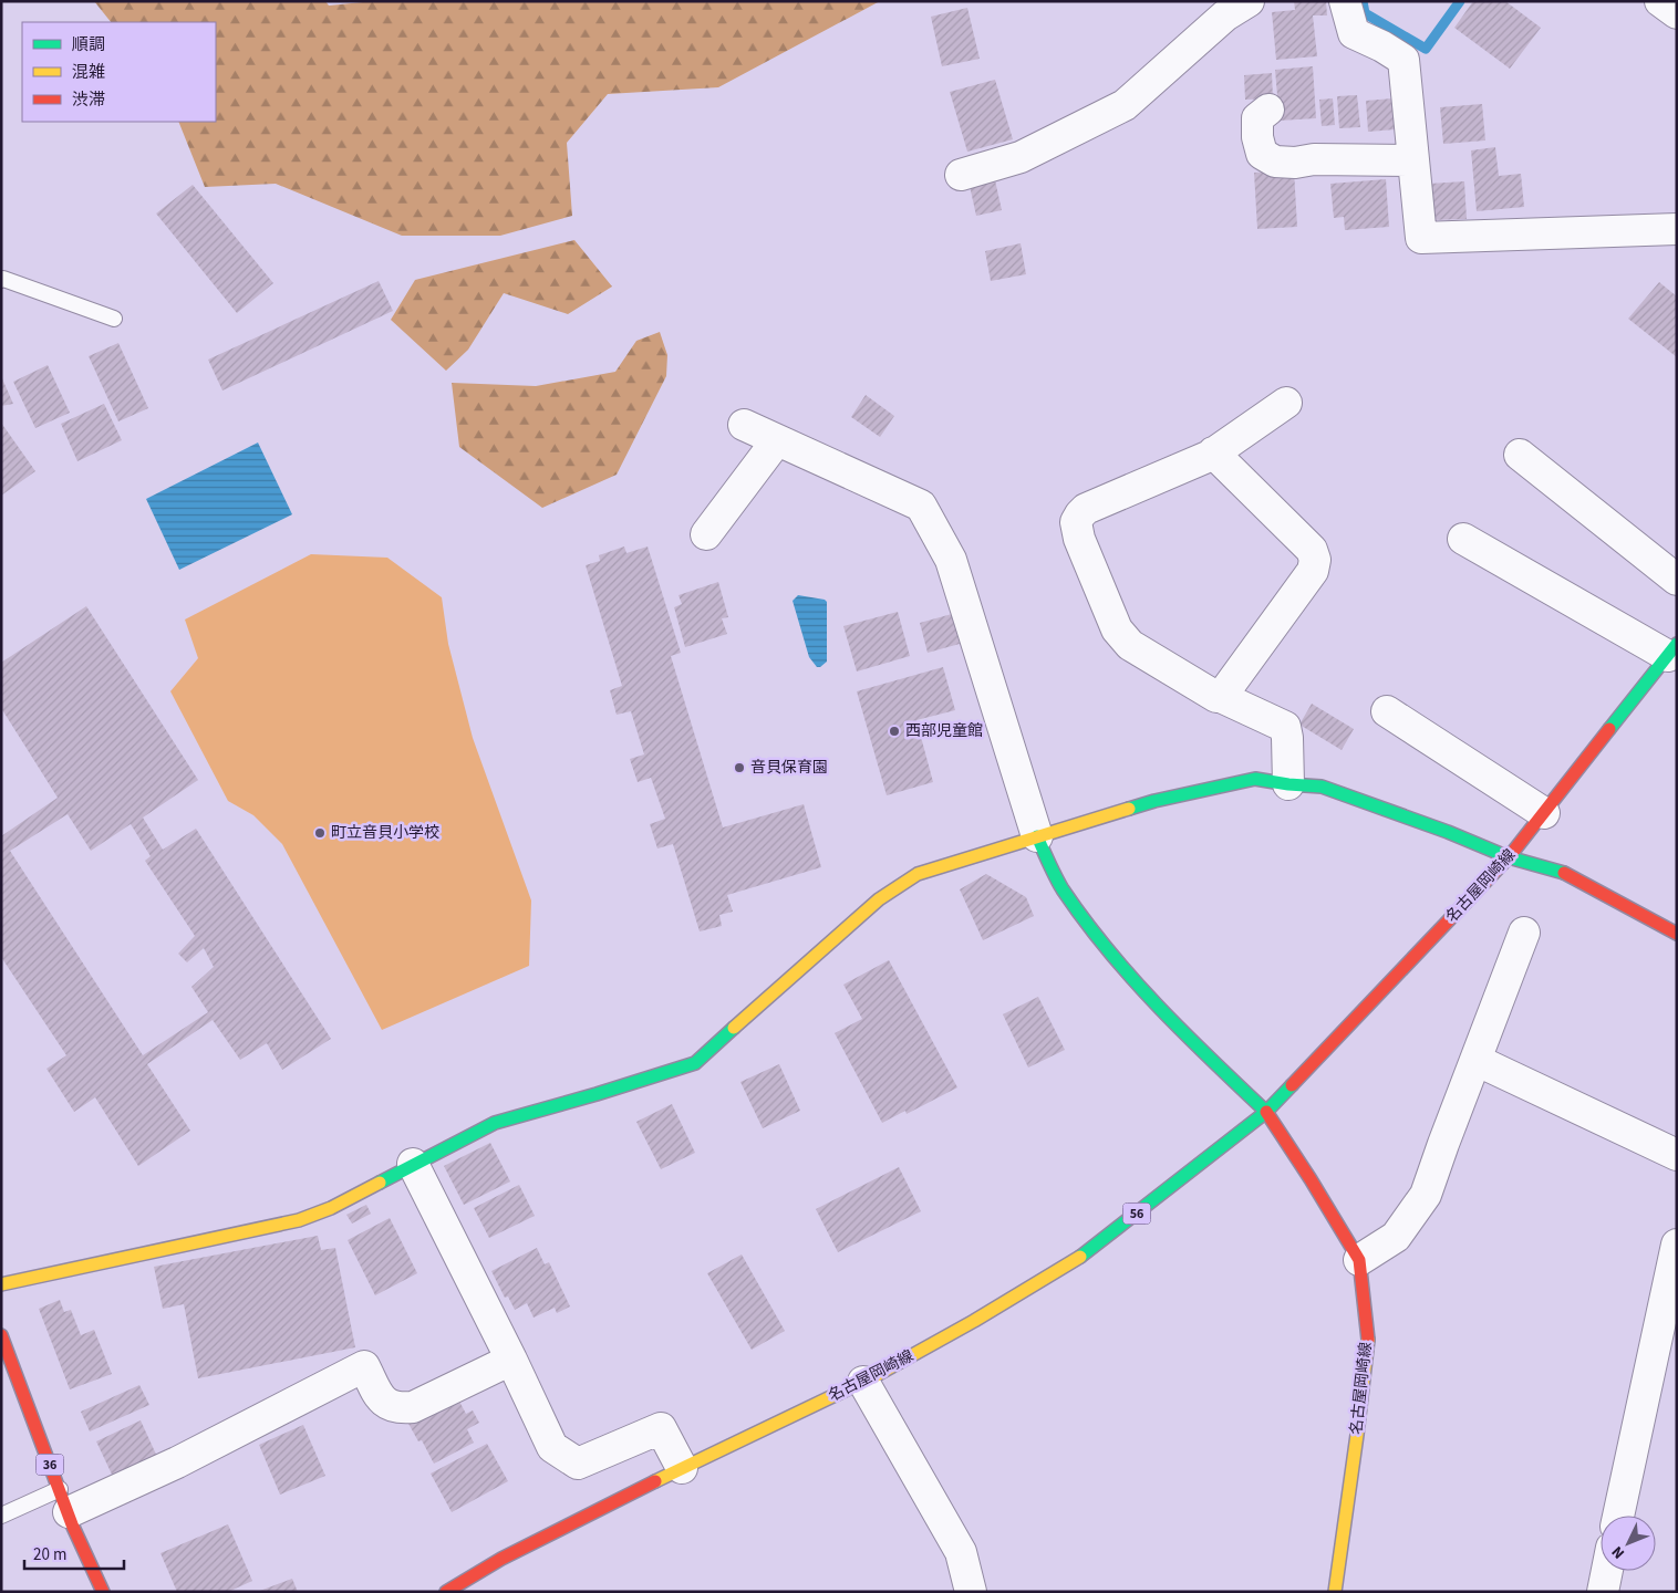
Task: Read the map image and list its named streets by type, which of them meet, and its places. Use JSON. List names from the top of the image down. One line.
{"streets":{"main road":["名古屋岡崎線","56","36"]},"places":["西部児童館","音貝保育園","町立音貝小学校"],"legend":["順調","混雑","渋滞"],"scale_bar":"20 m","north":"bottom left"}
